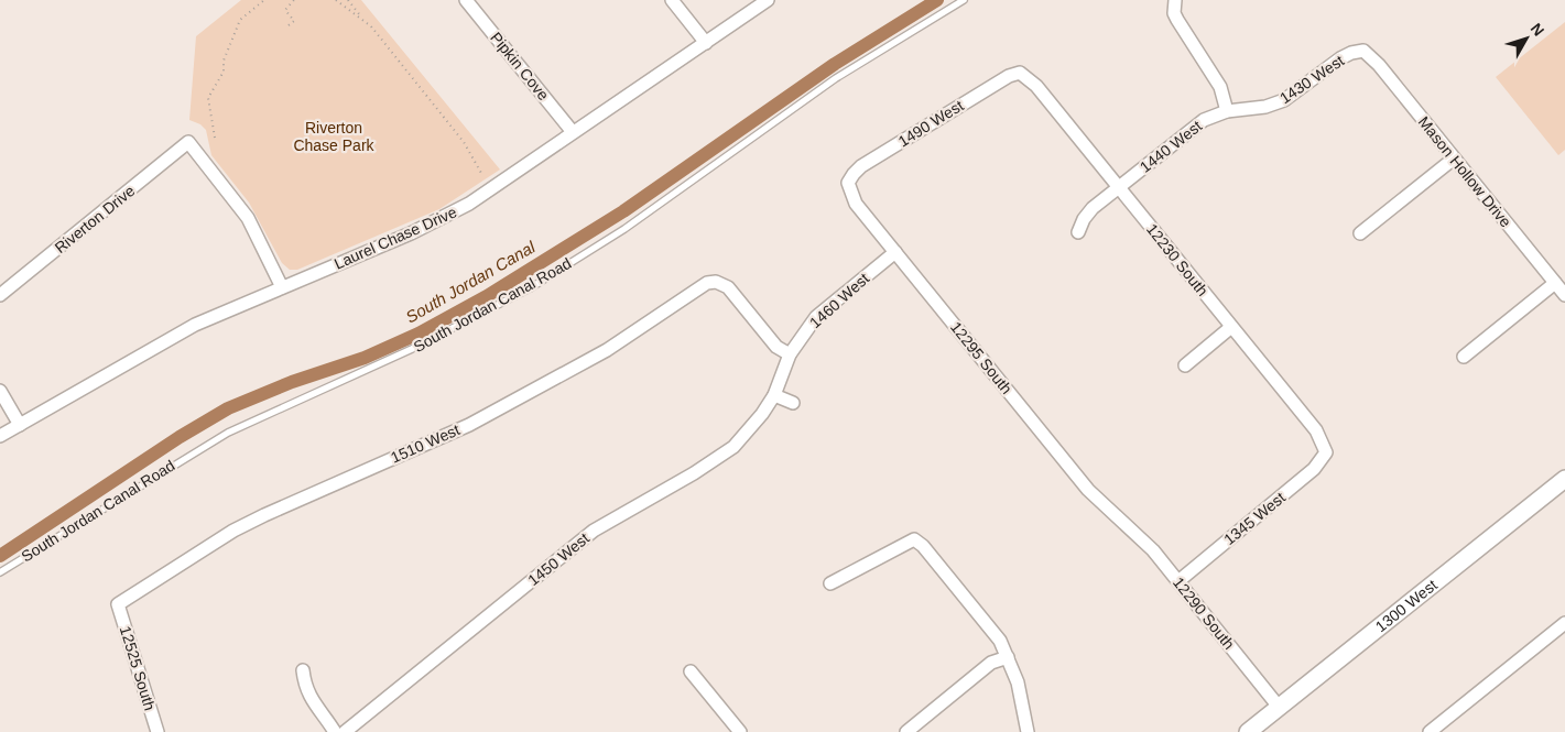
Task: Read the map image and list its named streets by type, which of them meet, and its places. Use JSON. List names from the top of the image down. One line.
{"streets":{"street":["Pipkin Cove","1430 West","1490 West","1440 West","Mason Hollow Drive","Riverton Drive","Laurel Chase Drive","12230 South","1460 West","12295 South","1510 West","1345 West","1450 West","1300 West","12290 South","12525 South"],"lane":["South Jordan Canal Road"]},"crossings":[["Pipkin Cove","Laurel Chase Drive"],["1430 West","1440 West"],["1430 West","Mason Hollow Drive"],["1490 West","12230 South"],["1490 West","12295 South"],["1440 West","12230 South"],["Riverton Drive","Laurel Chase Drive"],["12230 South","1345 West"],["1460 West","12295 South"],["1460 West","1510 West"],["1460 West","1450 West"],["12295 South","12290 South"],["1510 West","1450 West"],["1510 West","12525 South"],["1345 West","12290 South"],["1300 West","12290 South"]],"water":["South Jordan Canal"],"parks":["Riverton Chase Park"],"north":"top right"}
